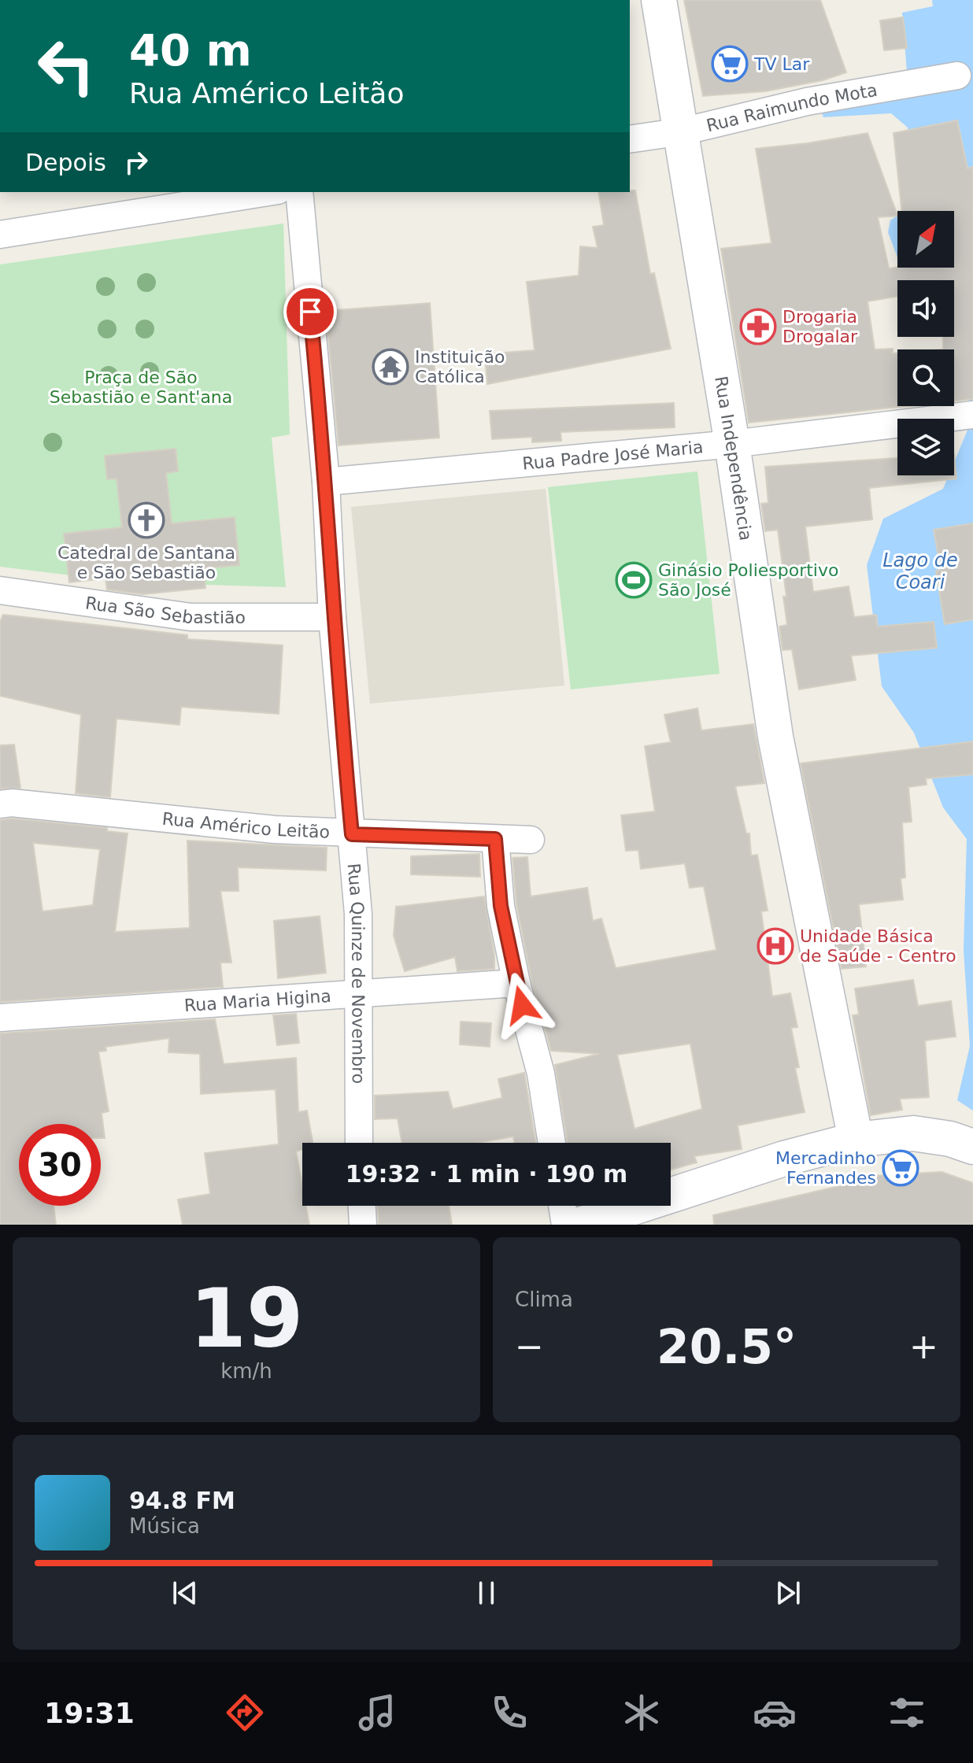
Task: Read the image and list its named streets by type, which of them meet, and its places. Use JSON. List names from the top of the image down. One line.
{"streets":{"main road":["Rua Independência"],"street":["Rua Raimundo Mota","Rua Padre José Maria","Rua São Sebastião","Rua Américo Leitão","Rua Quinze de Novembro","Rua Maria Higina"]},"crossings":[["Rua Raimundo Mota","Rua Independência"],["Rua Padre José Maria","Rua Independência"],["Rua Padre José Maria","Rua Quinze de Novembro"],["Rua São Sebastião","Rua Quinze de Novembro"],["Rua Américo Leitão","Rua Quinze de Novembro"],["Rua Quinze de Novembro","Rua Maria Higina"]],"water":["Lago de Coari"],"parks":["Praça de São Sebastião e Sant'ana"],"places":{"supermarket":["TV Lar","Mercadinho Fernandes"],"pharmacy":["Drogaria Drogalar"],"temple":["Instituição Católica"],"church":["Catedral de Santana e São Sebastião"],"sports":["Ginásio Poliesportivo São José"],"hospital":["Unidade Básica de Saúde - Centro"]},"north":"top right","page":{"turn":["40 m","Rua Américo Leitão"],"then":"Depois","limit":"30","trip":"19:32 · 1 min · 190 m","tile":[["19","km/h"],"Clima"],"heat":["−","20.5°","+"],"song":["94.8 FM","Música"],"tabs":"19:31"}}
